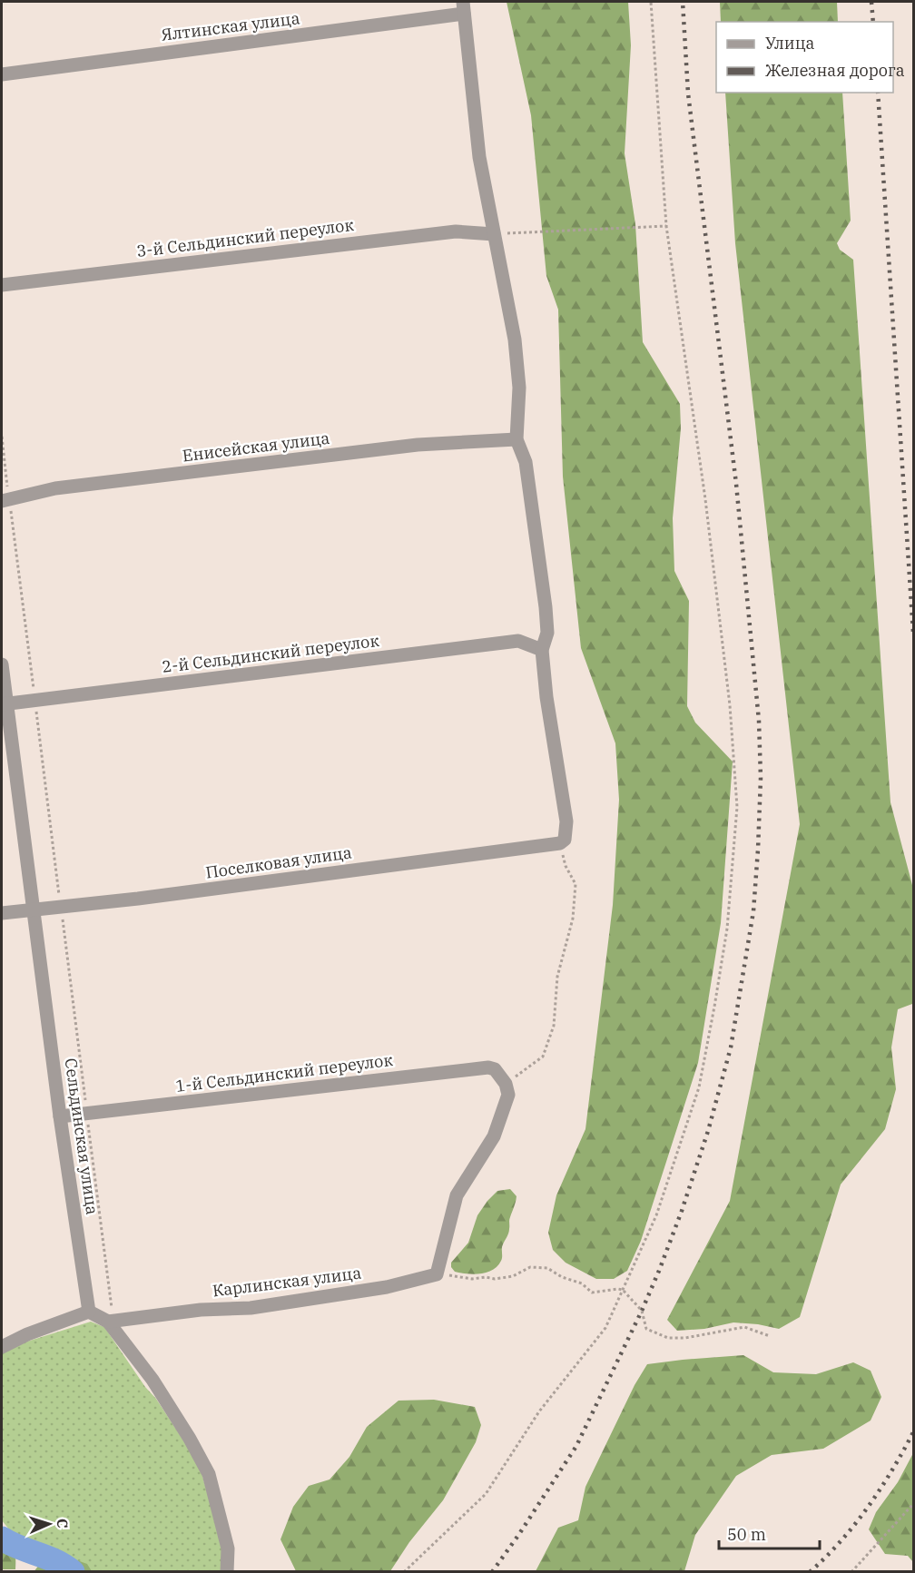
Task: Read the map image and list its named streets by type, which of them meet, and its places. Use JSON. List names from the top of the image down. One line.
{"streets":{"street":["Ялтинская улица","3-й Сельдинский переулок","Енисейская улица","2-й Сельдинский переулок","Поселковая улица","1-й Сельдинский переулок","Сельдинская улица","Карлинская улица"]},"crossings":[["2-й Сельдинский переулок","Сельдинская улица"],["Поселковая улица","Сельдинская улица"],["1-й Сельдинский переулок","Сельдинская улица"]],"legend":["Улица","Железная дорога"],"scale_bar":"50 m","north":"right"}
